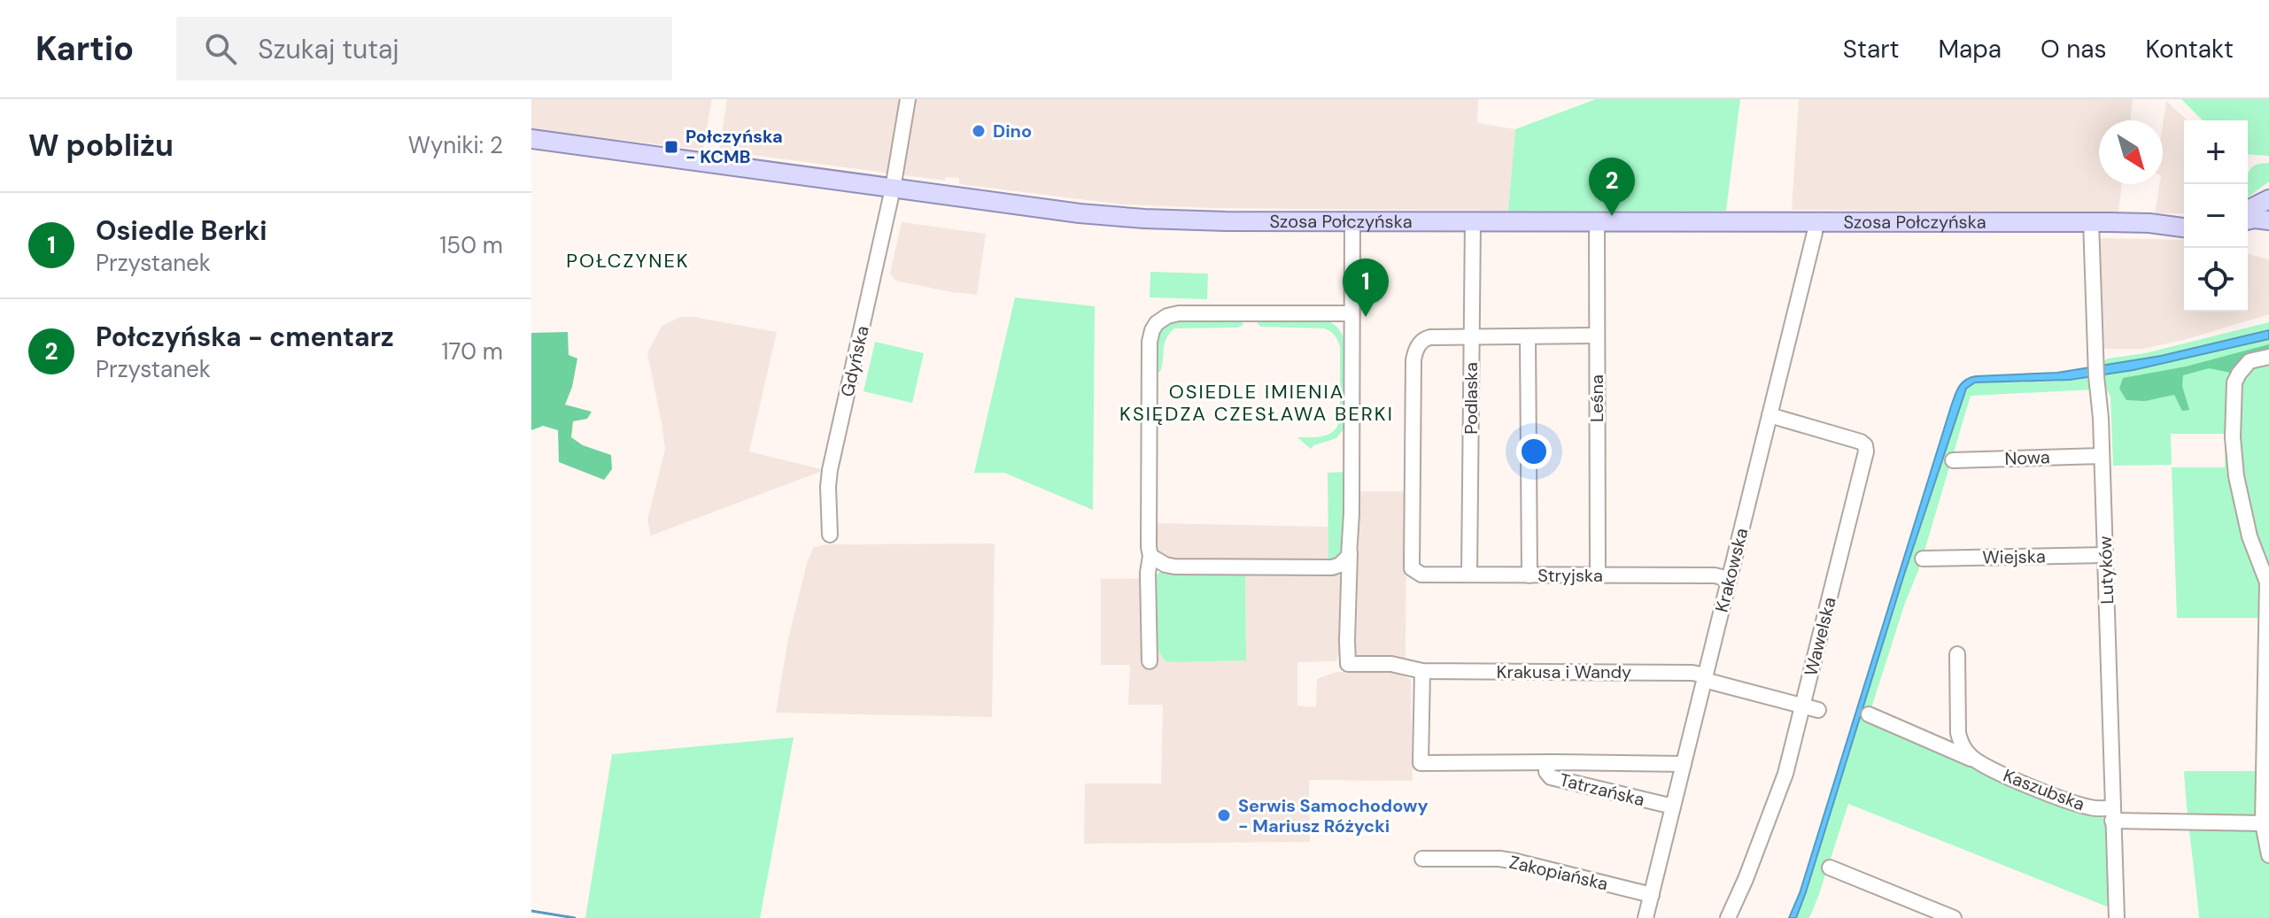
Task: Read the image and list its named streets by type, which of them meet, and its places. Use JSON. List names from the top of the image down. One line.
{"streets":{"main road":["Szosa Połczyńska"],"street":["Gdyńska","Podlaska","Leśna","Nowa","Wiejska","Krakowska","Lutyków","Stryjska","Wawelska","Krakusa i Wandy","Tatrzańska","Kaszubska","Zakopiańska"]},"crossings":[["Szosa Połczyńska","Gdyńska"],["Szosa Połczyńska","Podlaska"],["Szosa Połczyńska","Leśna"],["Szosa Połczyńska","Krakowska"],["Szosa Połczyńska","Lutyków"],["Podlaska","Stryjska"],["Leśna","Stryjska"],["Nowa","Lutyków"],["Wiejska","Lutyków"],["Krakowska","Stryjska"],["Krakowska","Wawelska"],["Krakowska","Krakusa i Wandy"],["Krakowska","Tatrzańska"],["Krakowska","Zakopiańska"],["Lutyków","Kaszubska"],["Wawelska","Krakusa i Wandy"],["Krakusa i Wandy","Tatrzańska"]],"districts":["POŁCZYNEK","OSIEDLE IMIENIA KSIĘDZA CZESŁAWA BERKI"],"places":{"other":["Dino","Serwis Samochodowy - Mariusz Różycki"],"transit":["Połczyńska - KCMB"]},"north":"bottom right","page":{"header":"Kartio","search":"Szukaj tutaj","nav":["Start","Mapa","O nas","Kontakt"],"heading":["W pobliżu","Wyniki: 2"],"map_buttons":["+","−"],"pins":["2","1"],"list":[{"mark":"1","name":"Osiedle Berki","note":"Przystanek","value":"150 m"},{"mark":"2","name":"Połczyńska - cmentarz","note":"Przystanek","value":"170 m"}]}}
